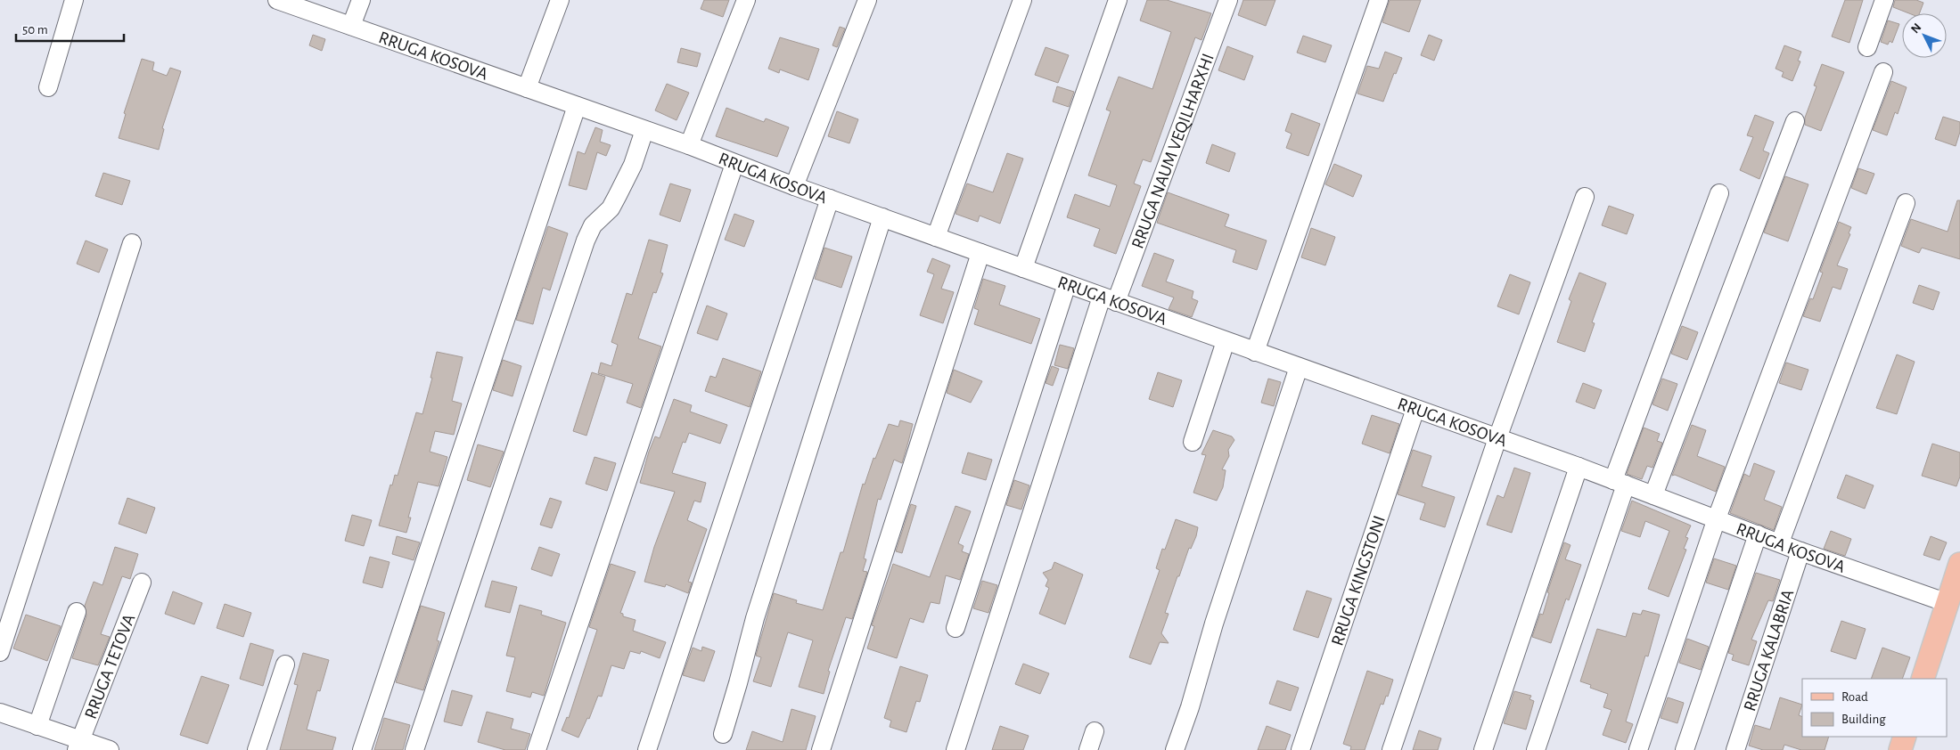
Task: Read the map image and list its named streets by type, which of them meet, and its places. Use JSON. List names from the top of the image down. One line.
{"streets":{"street":["RRUGA KOSOVA","RRUGA NAUM VEQILHARXHI","RRUGA KINGSTONI","RRUGA KALABRIA","RRUGA TETOVA"]},"crossings":[["RRUGA KOSOVA","RRUGA NAUM VEQILHARXHI"],["RRUGA KOSOVA","RRUGA KINGSTONI"],["RRUGA KOSOVA","RRUGA KALABRIA"]],"legend":["Road","Building"],"scale_bar":"50 m","north":"top left"}
